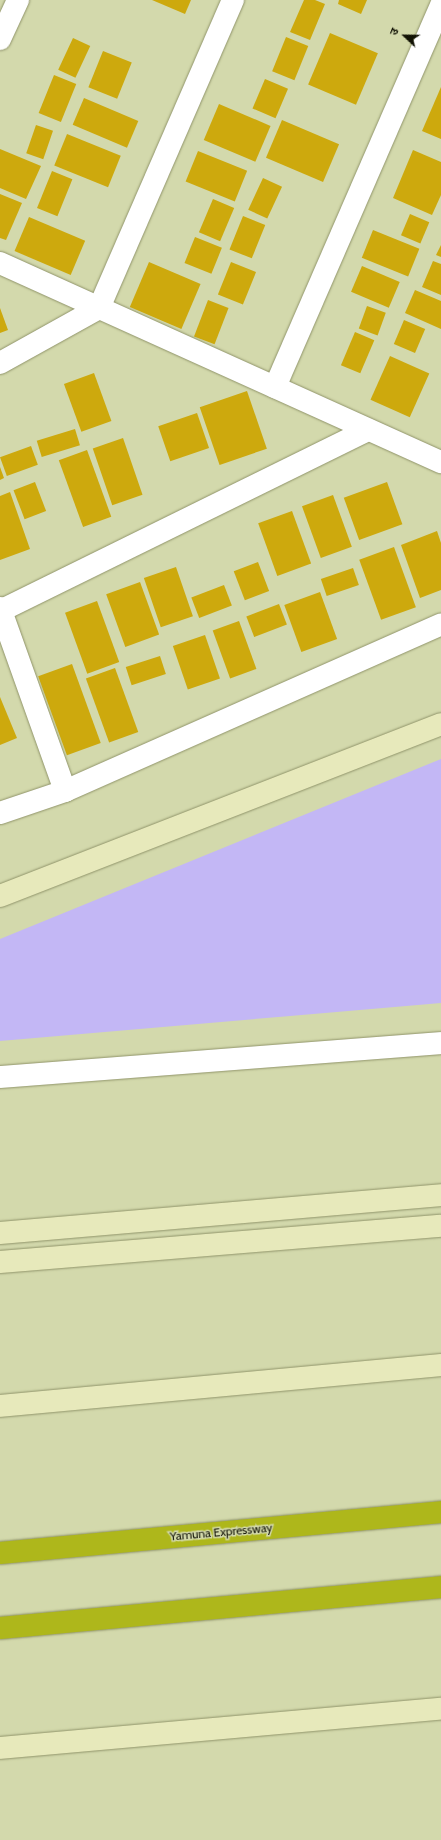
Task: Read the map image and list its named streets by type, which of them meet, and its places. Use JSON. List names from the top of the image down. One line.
{"streets":{"highway":["Yamuna Expressway"]},"north":"left"}
